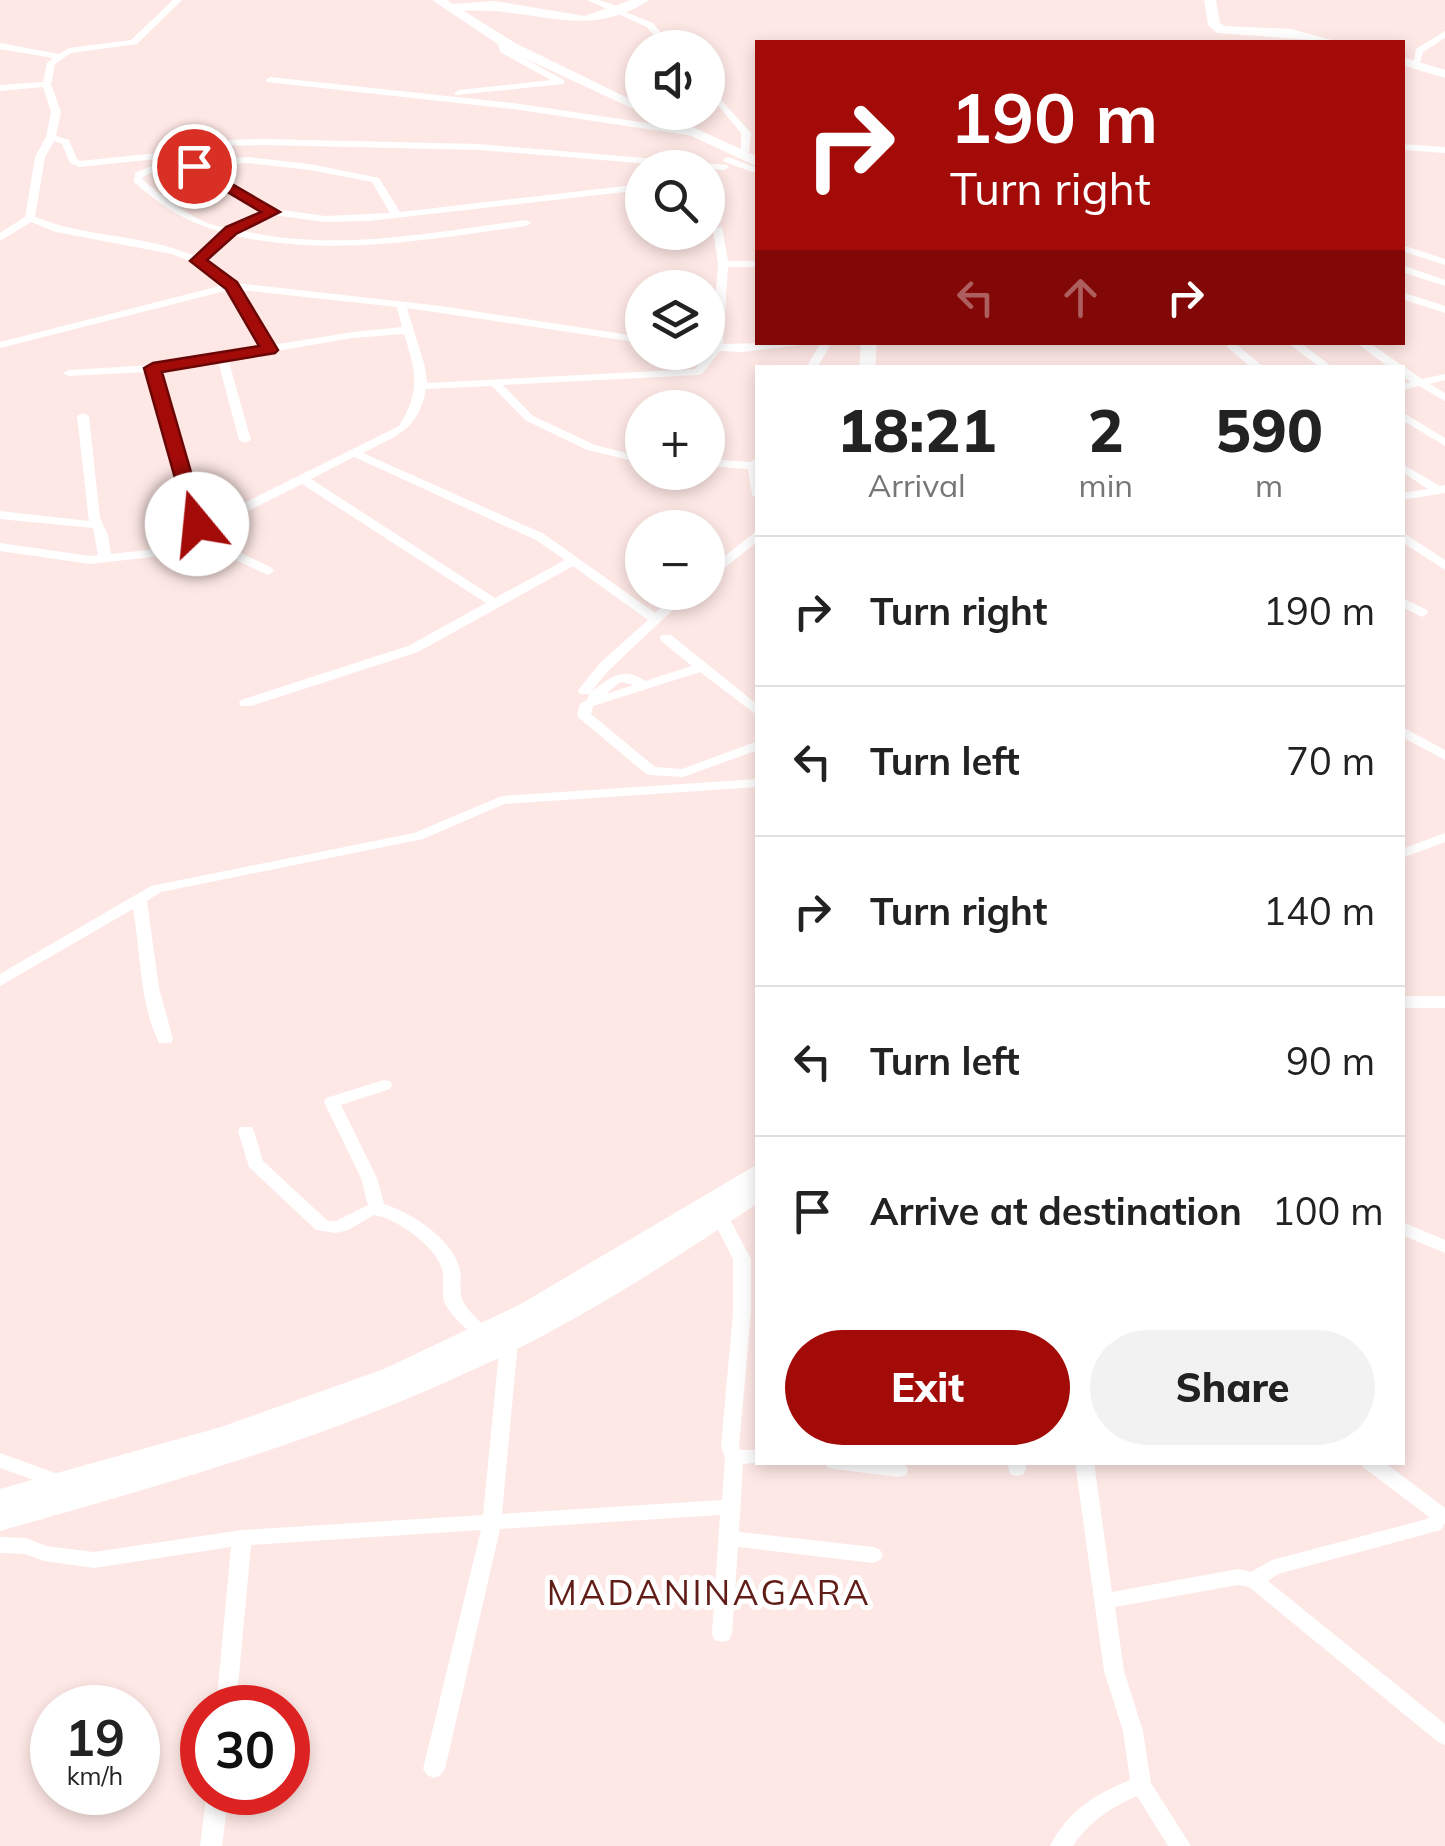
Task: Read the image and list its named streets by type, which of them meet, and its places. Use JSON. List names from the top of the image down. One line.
{"districts":["MADANINAGARA"],"page":{"map_buttons":["+","−"],"turn":["190 m","Turn right"],"eta":["18:21","Arrival","2","min","590","m"],"list":[{"name":"Turn right","value":"190 m"},{"name":"Turn left","value":"70 m"},{"name":"Turn right","value":"140 m"},{"name":"Turn left","value":"90 m"},{"name":"Arrive at destination","value":"100 m"}],"buttons":["Exit","Share"],"speed":"19 km/h","limit":"30"}}
